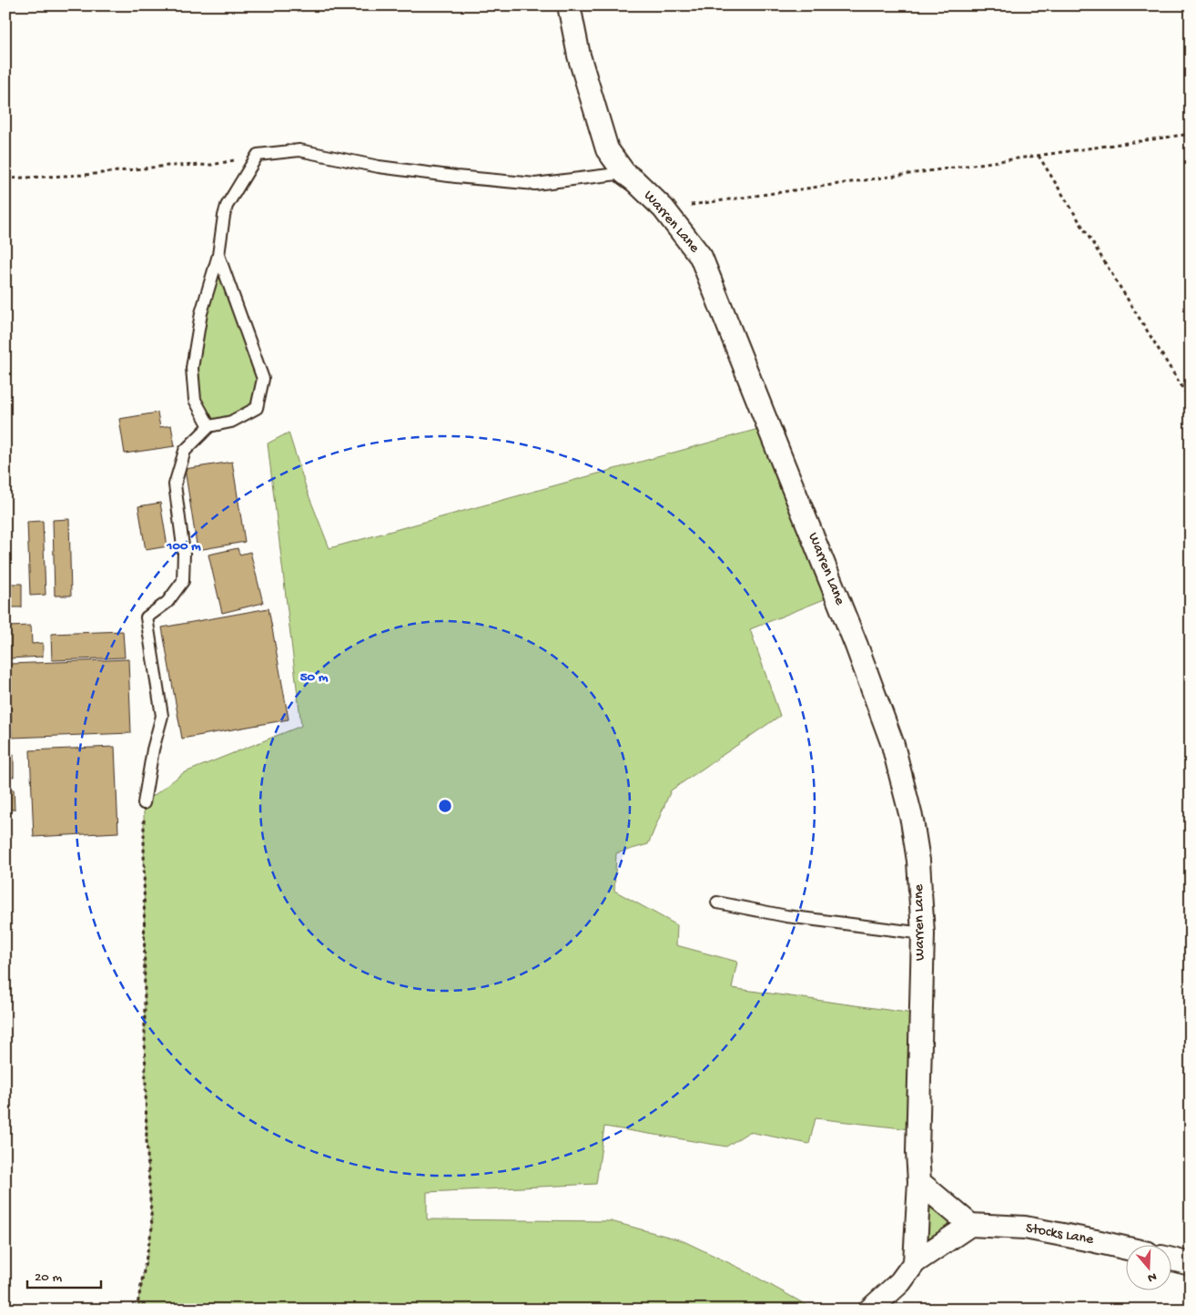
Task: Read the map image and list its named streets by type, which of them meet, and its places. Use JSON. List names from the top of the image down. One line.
{"streets":{"street":["Warren Lane","Stocks Lane"]},"scale_bar":"20 m","north":"bottom","rings":["100 m","50 m"]}
